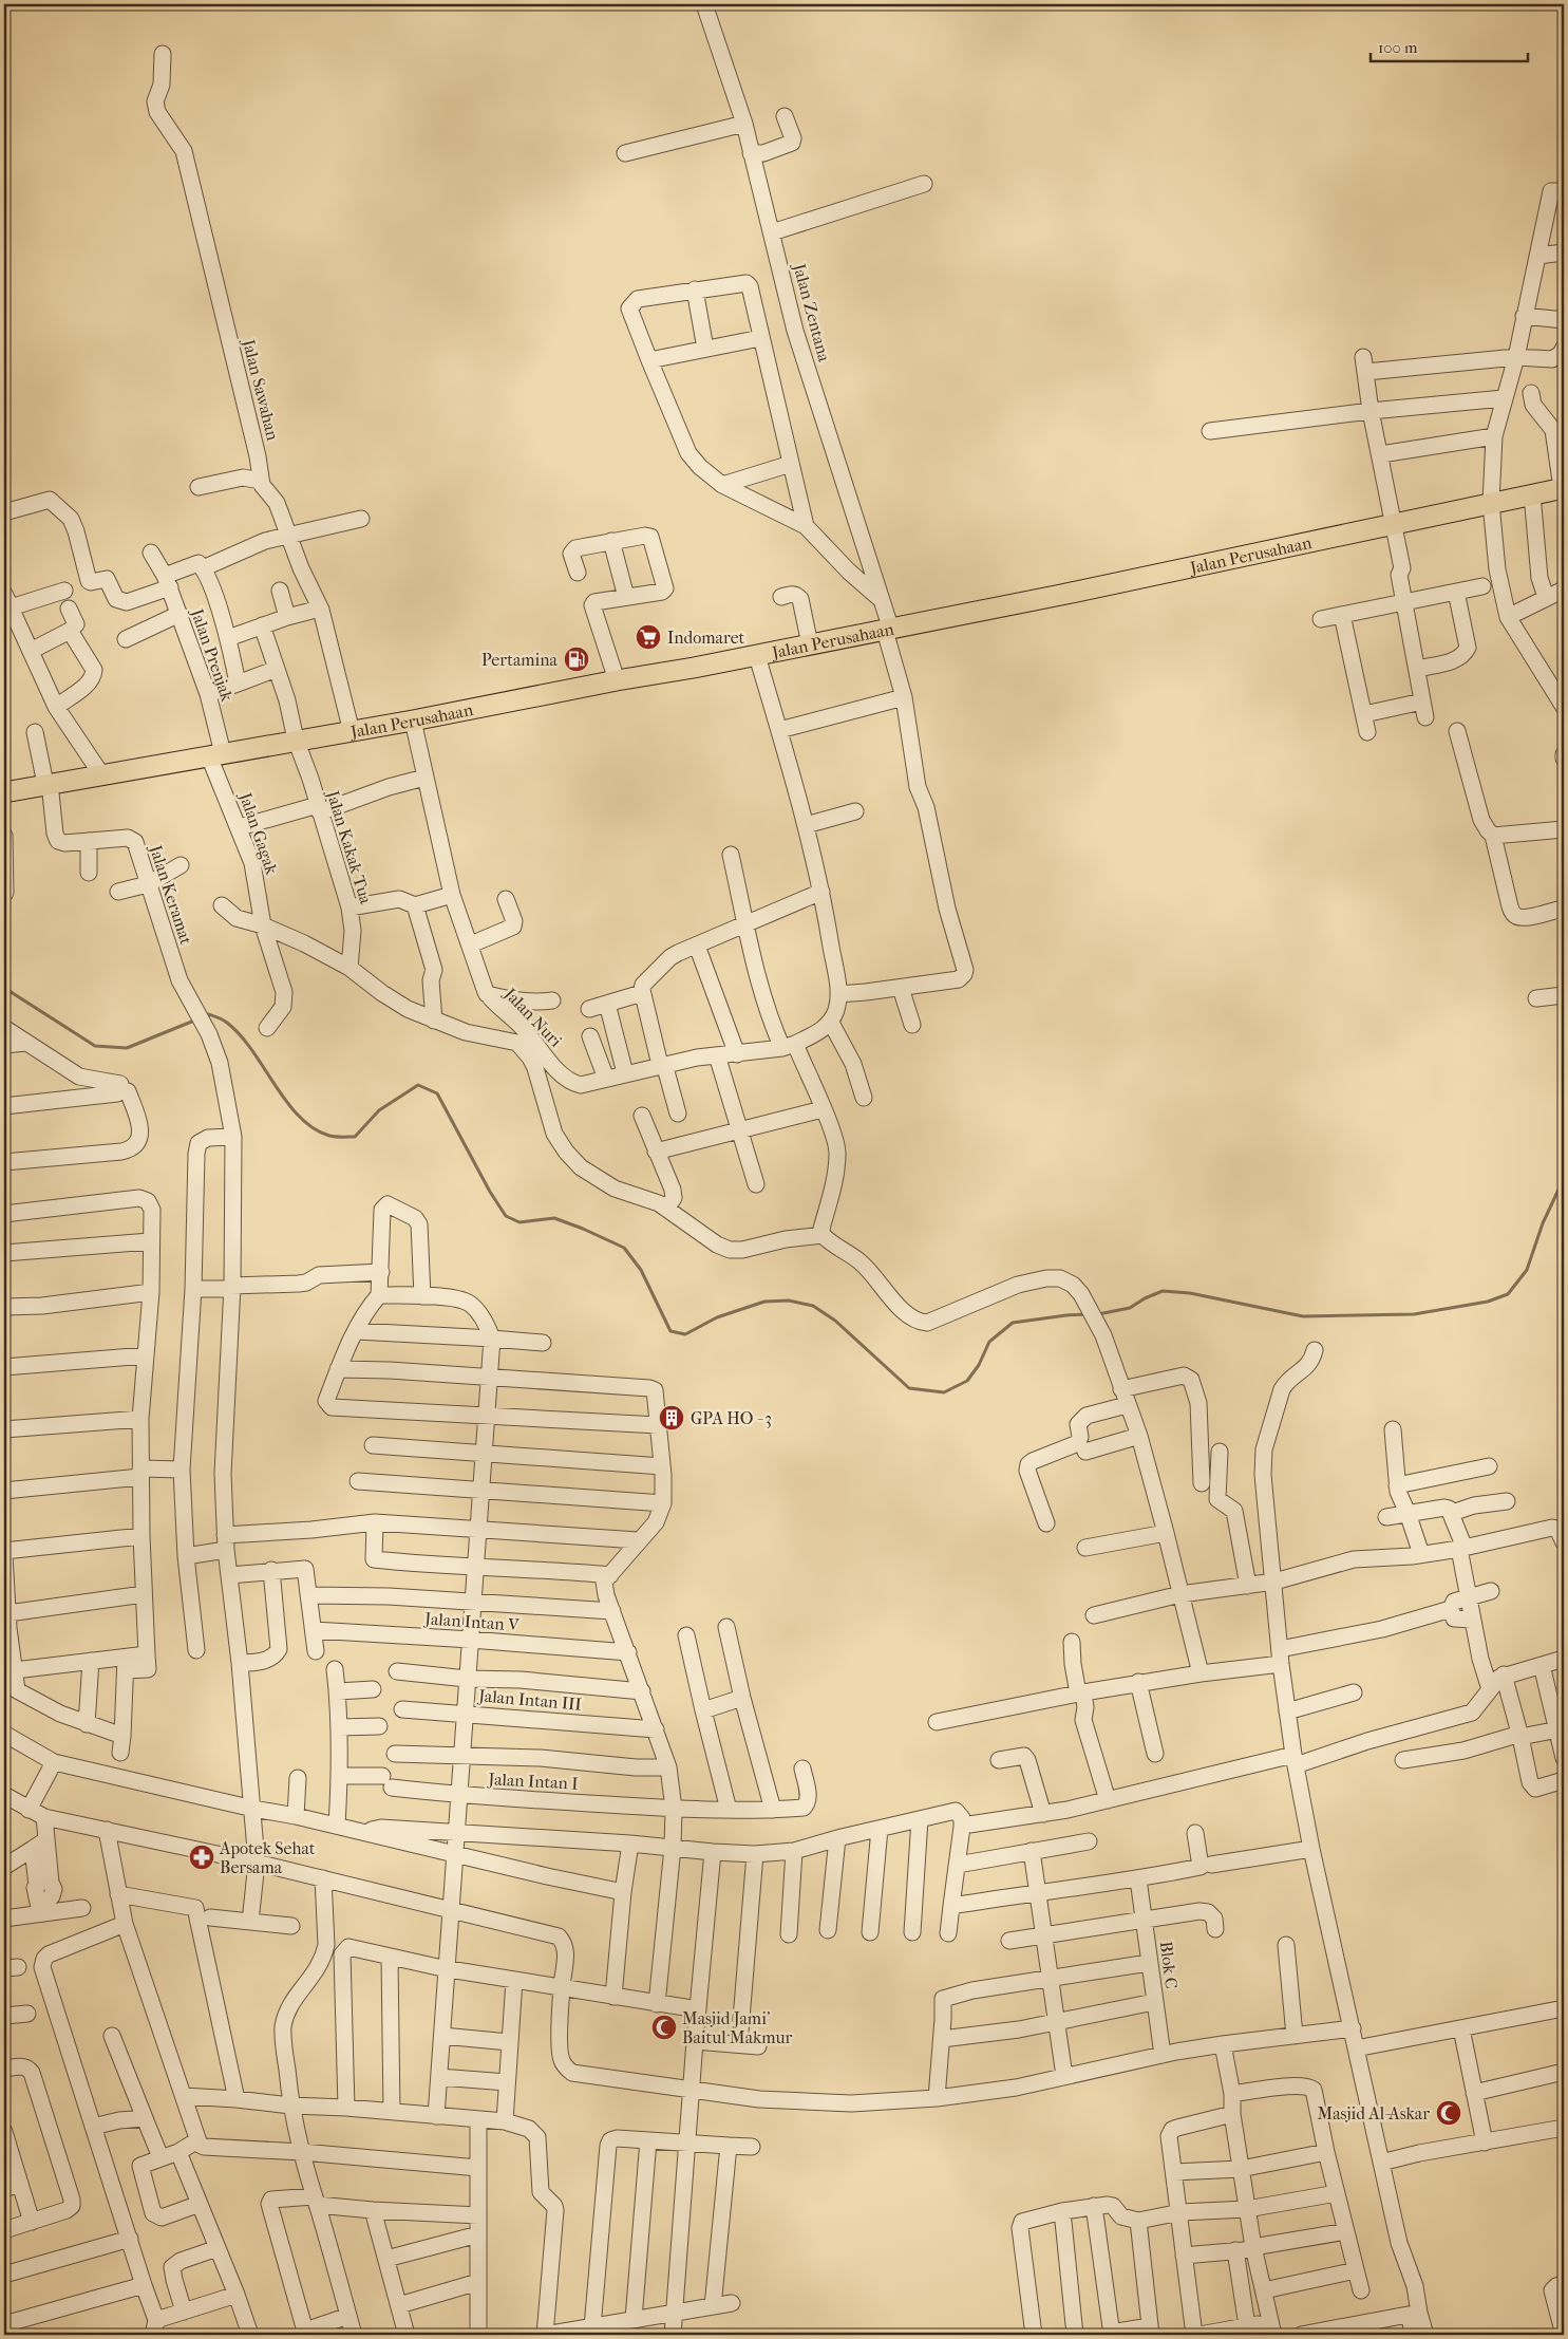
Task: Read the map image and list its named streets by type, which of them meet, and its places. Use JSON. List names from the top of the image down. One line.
{"streets":{"main road":["Jalan Perusahaan"],"street":["Jalan Zentana","Jalan Sawahan","Jalan Prenjak","Jalan Gagak","Jalan Kakak Tua","Jalan Keramat","Jalan Nuri","Jalan Intan V","Jalan Intan III","Jalan Intan I","Blok C"]},"crossings":[["Jalan Zentana","Jalan Perusahaan"],["Jalan Sawahan","Jalan Perusahaan"],["Jalan Perusahaan","Jalan Prenjak"],["Jalan Perusahaan","Jalan Gagak"],["Jalan Perusahaan","Jalan Kakak Tua"],["Jalan Perusahaan","Jalan Keramat"],["Jalan Perusahaan","Jalan Nuri"],["Jalan Prenjak","Jalan Gagak"]],"places":{"supermarket":["Indomaret"],"fuel station":["Pertamina"],"building":["GPA HO - 3"],"pharmacy":["Apotek Sehat Bersama"],"mosque":["Masjid Jami' Baitul Makmur","Masjid Al-Askar"]},"scale_bar":"100 m"}
